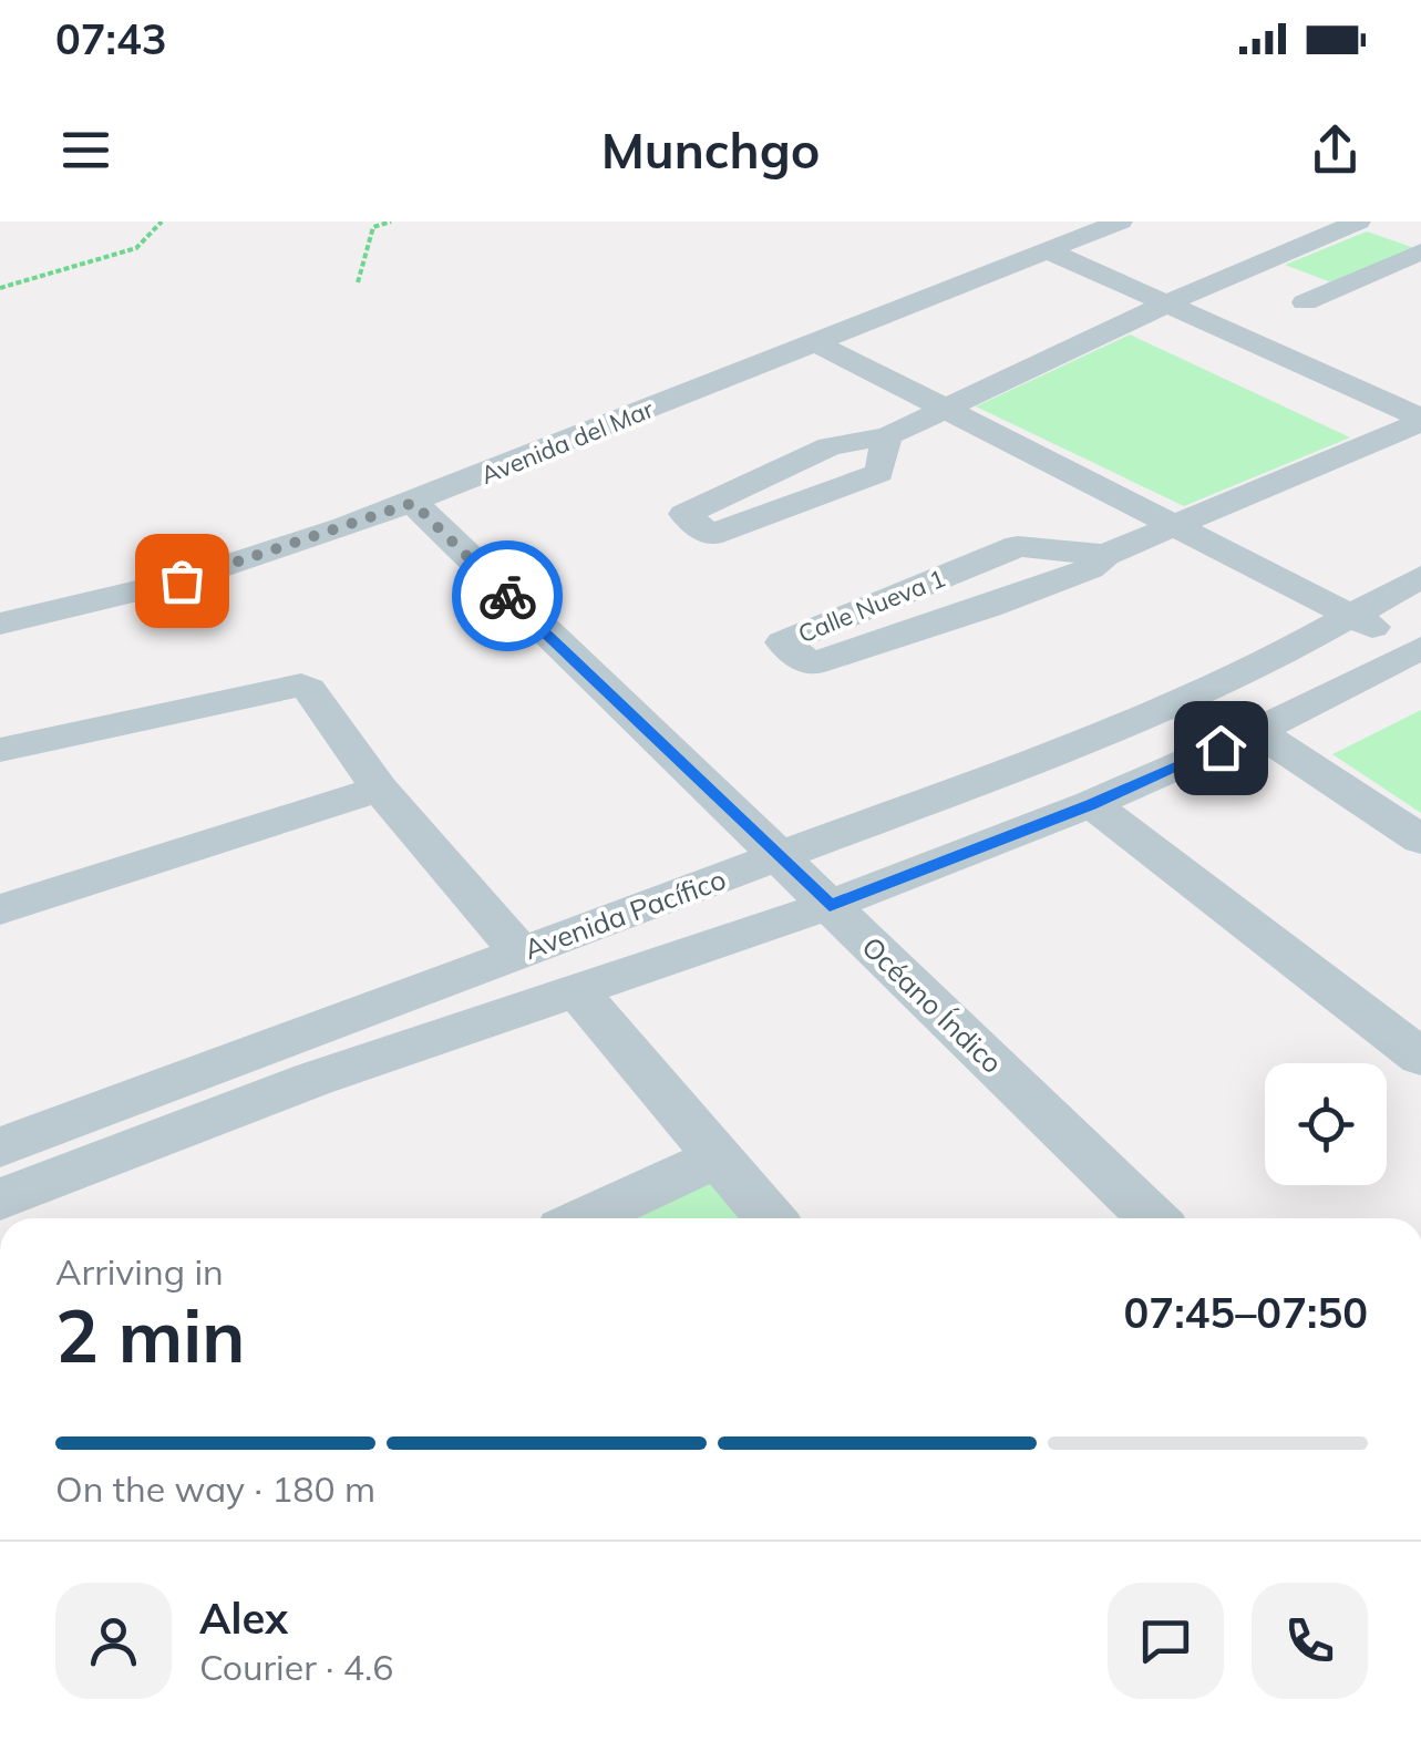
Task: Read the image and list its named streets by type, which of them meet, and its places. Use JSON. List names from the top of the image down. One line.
{"streets":{"street":["Avenida del Mar","Calle Nueva 1","Avenida Pacífico","Océano Índico"]},"crossings":[["Avenida del Mar","Océano Índico"],["Avenida Pacífico","Océano Índico"]],"page":{"status":"07:43","header":"Munchgo","heading":["2 min","Arriving in","07:45–07:50"],"panel":["Alex","Courier · 4.6"],"bar":"On the way · 180 m"}}
